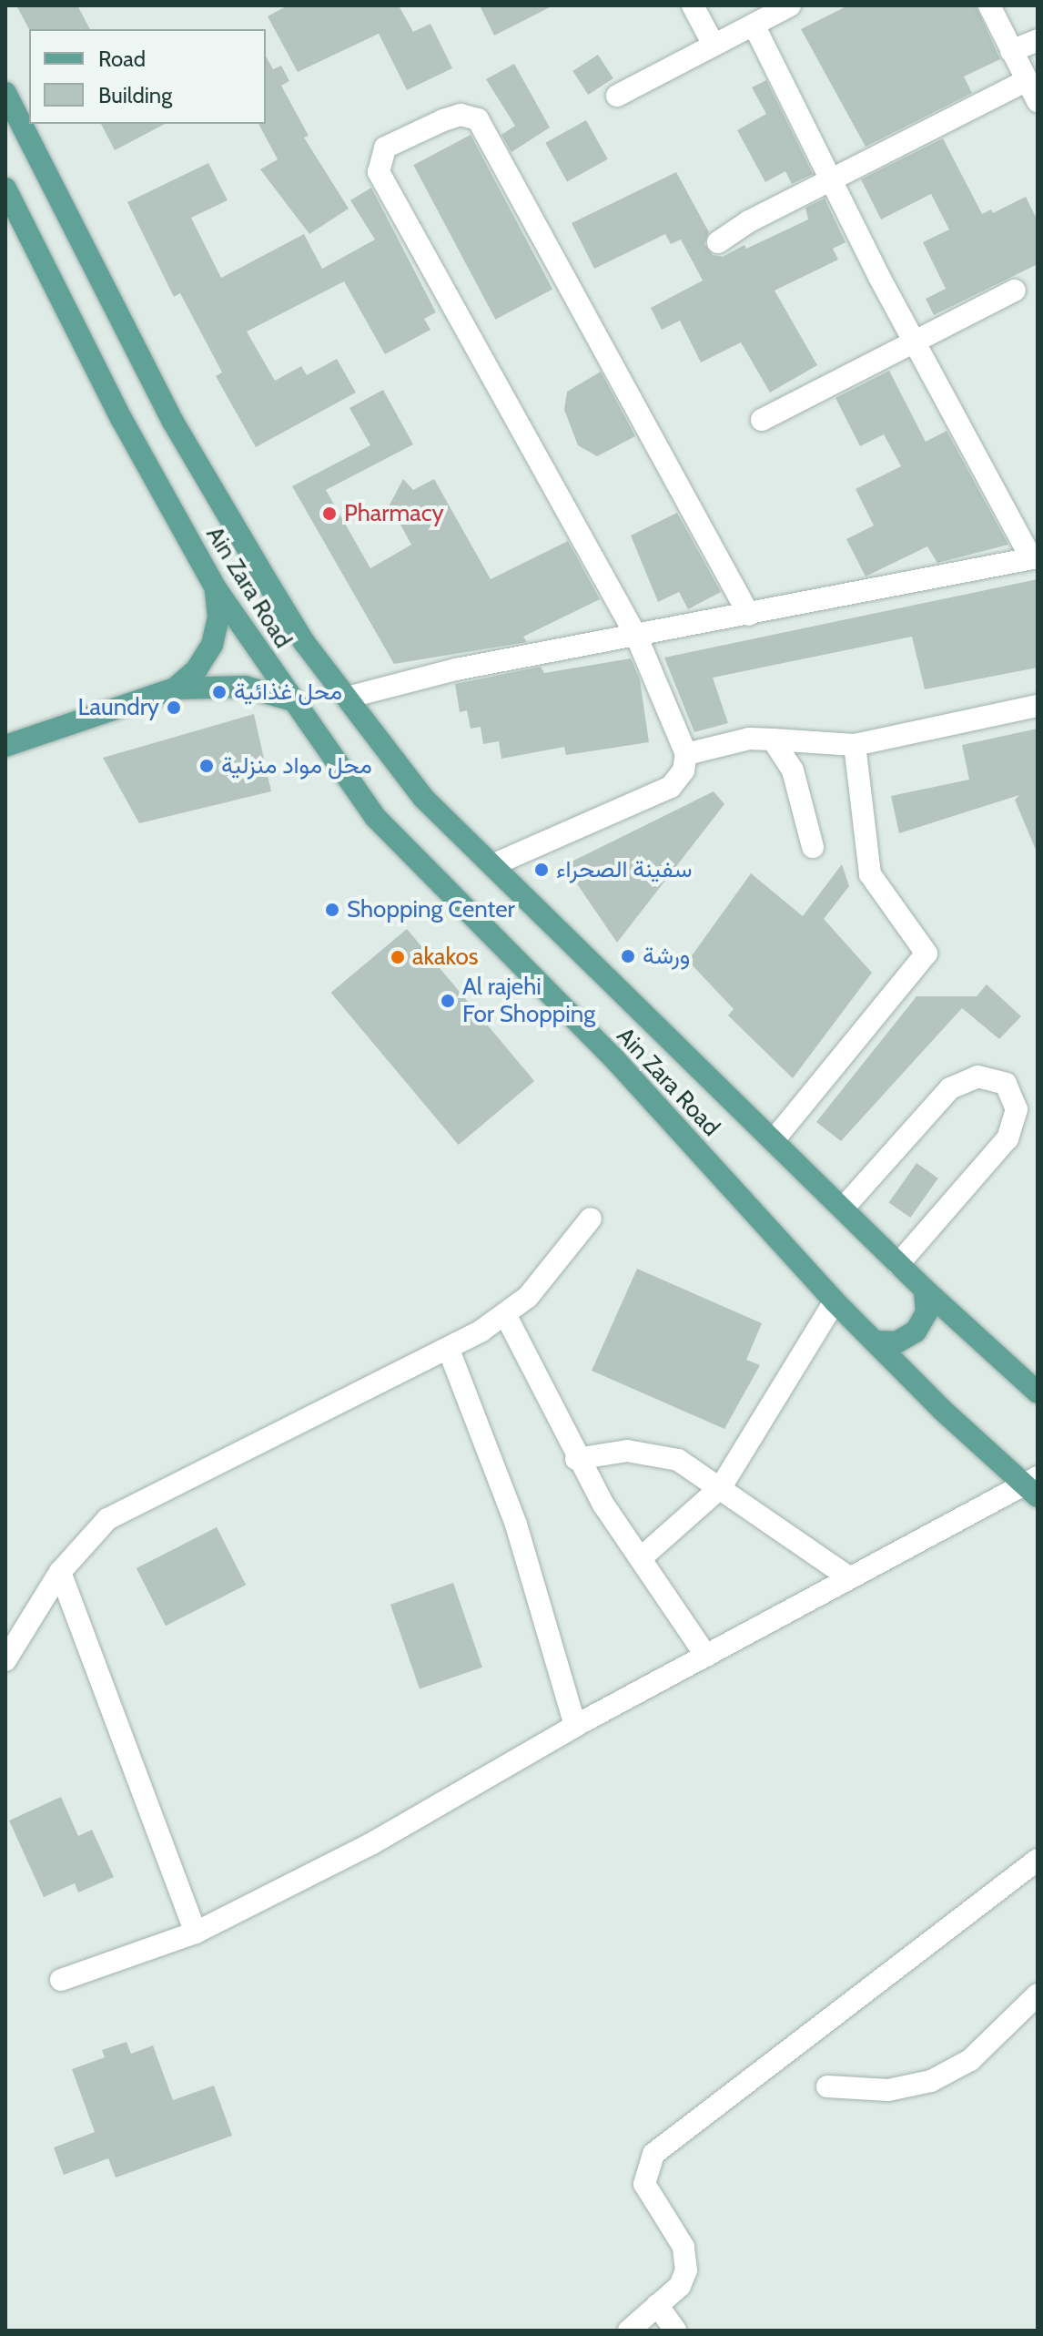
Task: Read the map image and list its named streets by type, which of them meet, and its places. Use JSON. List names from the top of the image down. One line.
{"streets":{"main road":["Ain Zara Road"]},"places":["Pharmacy","محل غذائية","Laundry","محل مواد منزلية","سفينة الصحراء","Shopping Center","ورشة","akakos","Al rajehi For Shopping"],"legend":["Road","Building"]}
